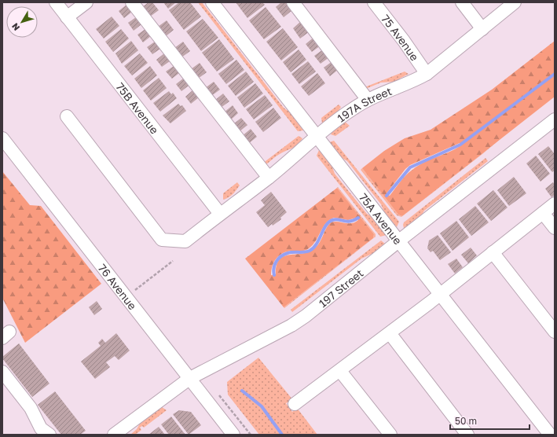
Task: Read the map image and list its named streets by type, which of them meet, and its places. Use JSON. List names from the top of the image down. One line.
{"streets":{"street":["75 Avenue","197A Street","75B Avenue","75A Avenue","76 Avenue","197 Street"]},"crossings":[["75 Avenue","197A Street"],["197A Street","75B Avenue"],["197A Street","75A Avenue"],["75A Avenue","197 Street"],["76 Avenue","197 Street"]],"scale_bar":"50 m","north":"bottom left"}
